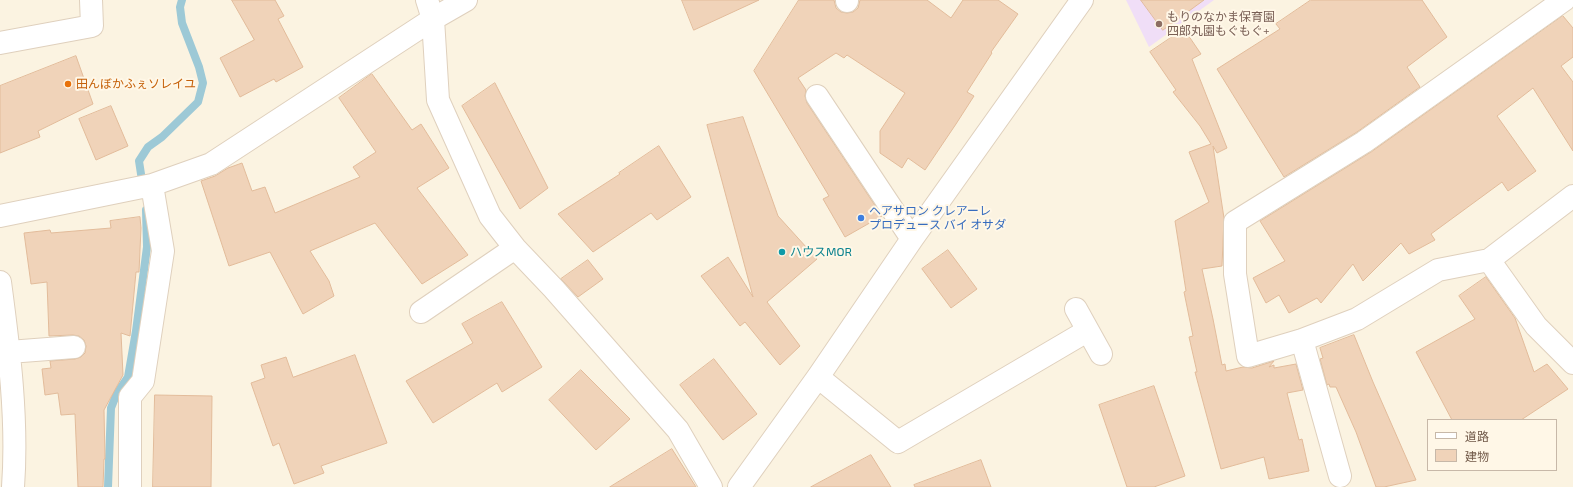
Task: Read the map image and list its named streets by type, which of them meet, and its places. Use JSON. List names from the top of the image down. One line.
{"places":["もりのなかま保育園 四郎丸園もぐもぐ+","田んぼかふぇソレイユ","ヘアサロン クレアーレ プロデュース バイ オサダ","ハウスMOR"],"legend":["道路","建物"]}
